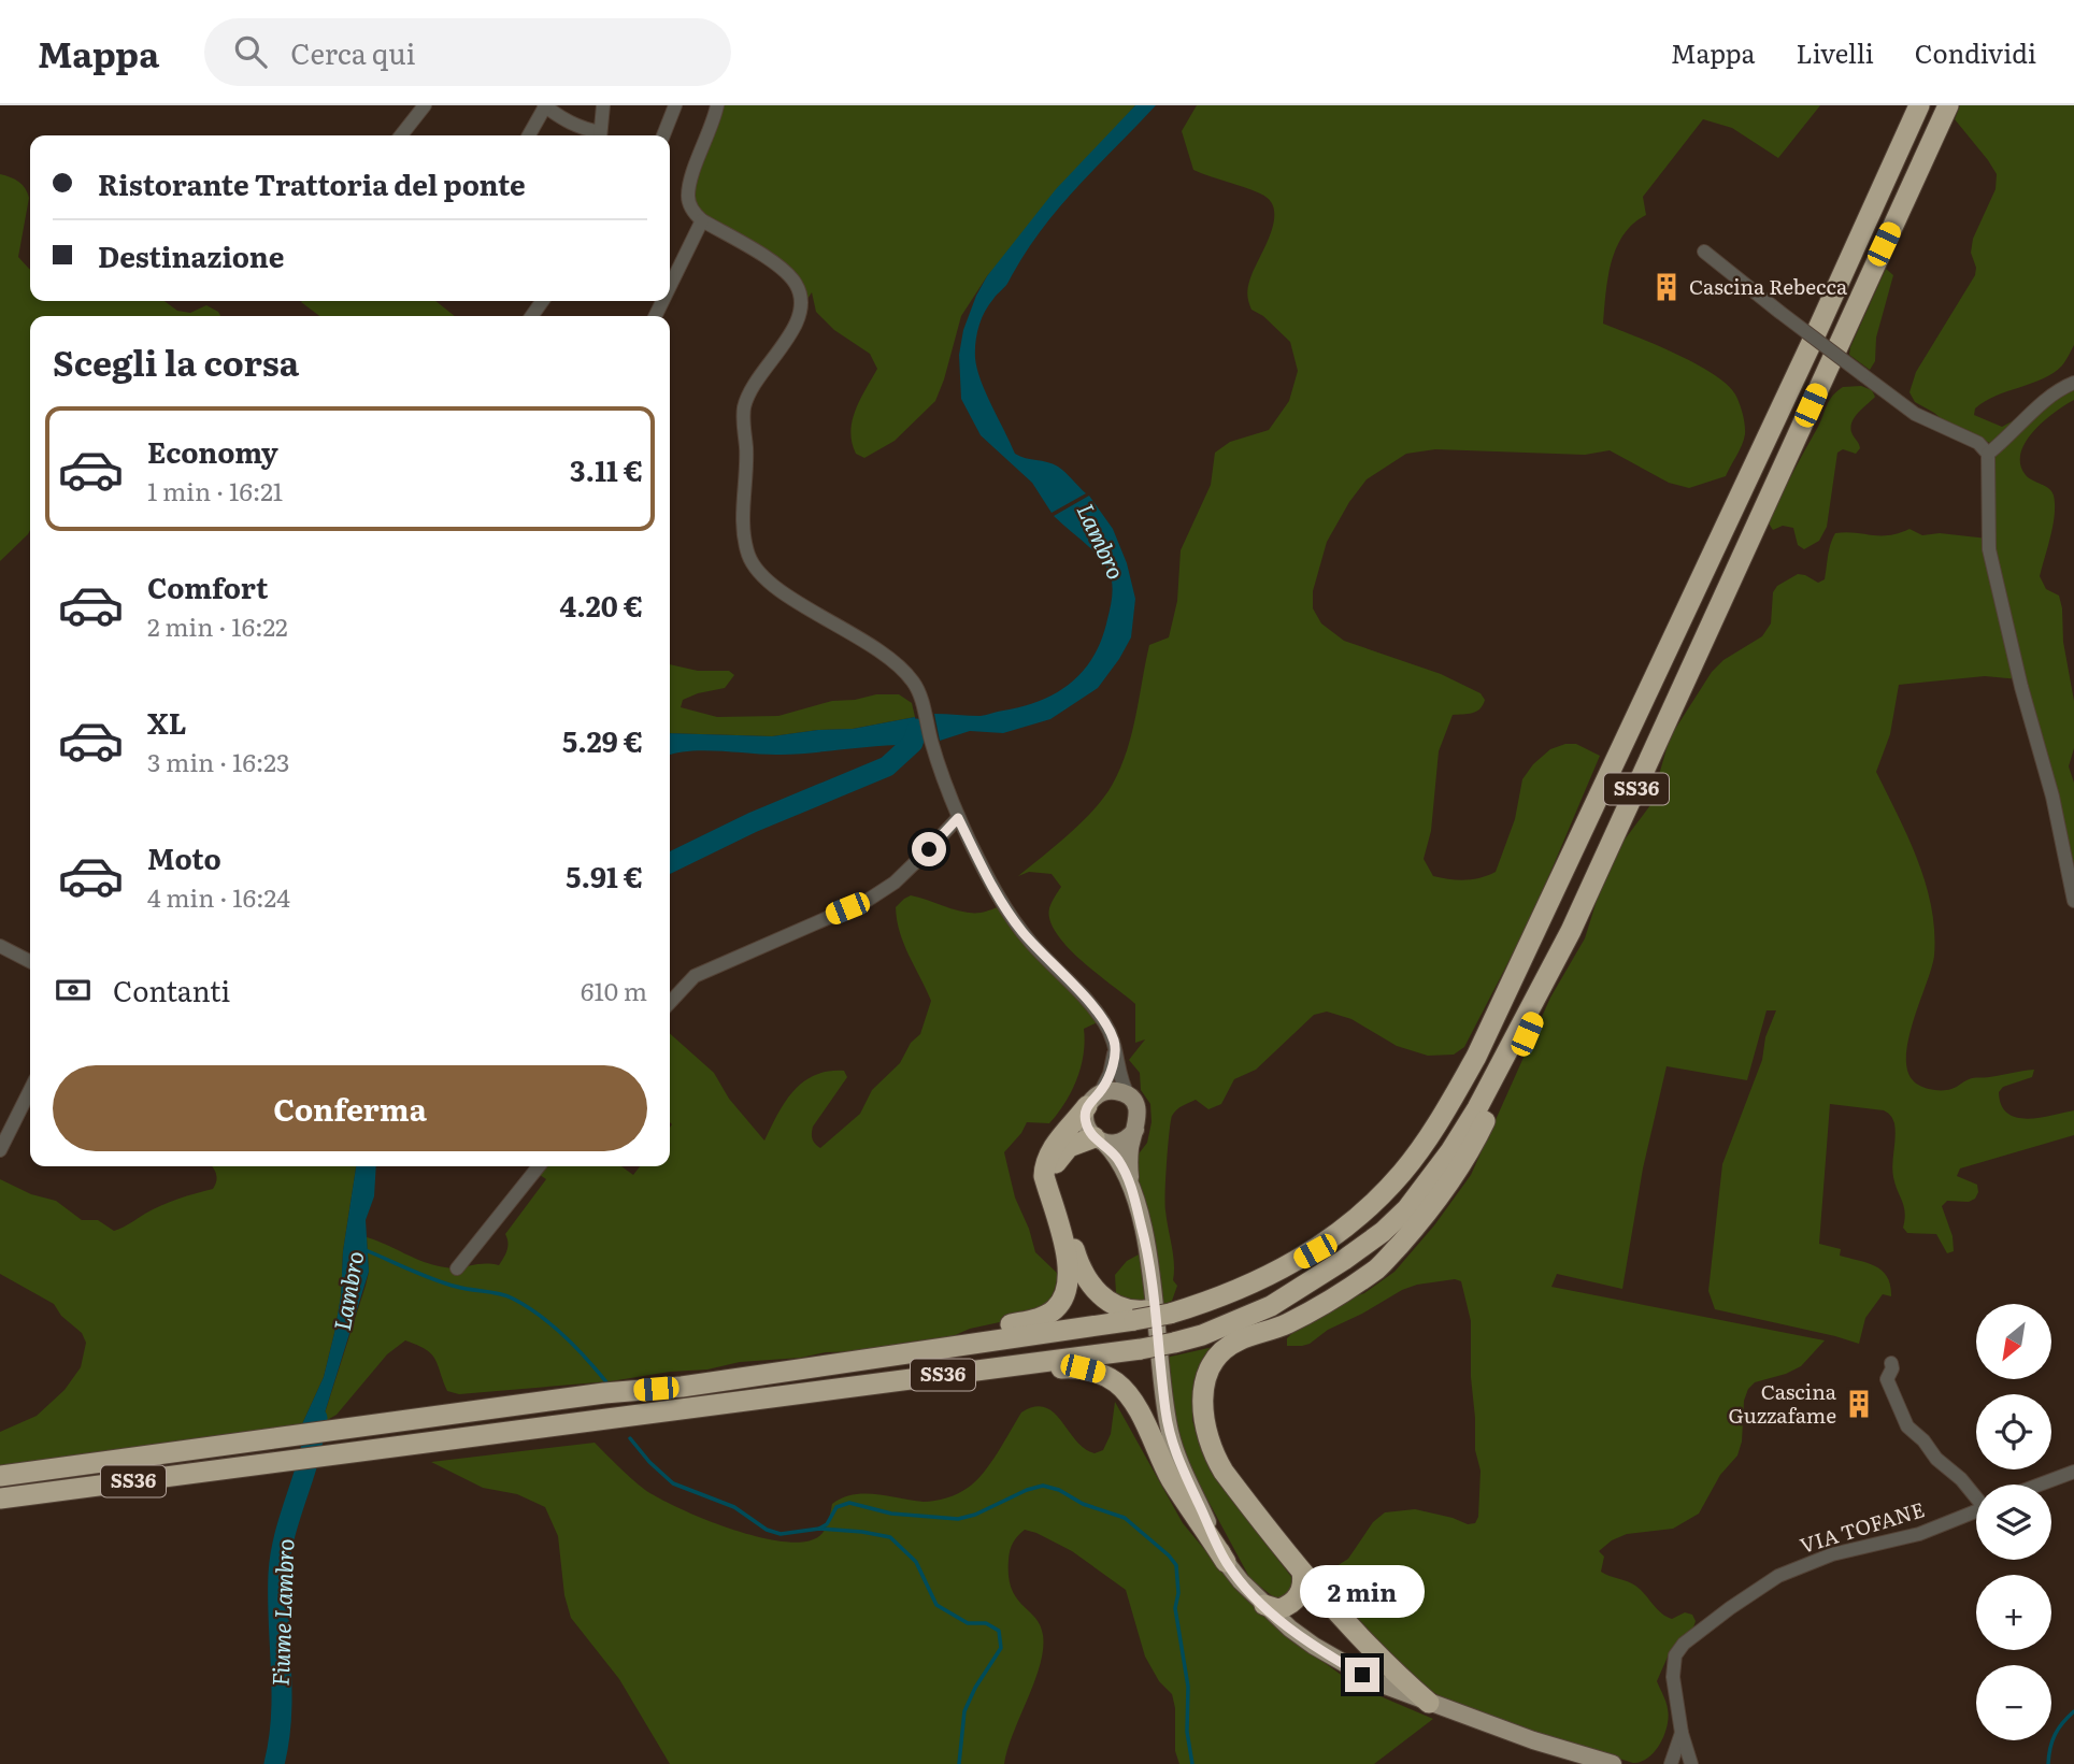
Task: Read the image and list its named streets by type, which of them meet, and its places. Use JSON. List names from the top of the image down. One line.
{"streets":{"highway":["SS36"],"street":["VIA TOFANE"]},"water":["Lambro","Fiume Lambro"],"places":{"building":["Cascina Rebecca","Cascina Guzzafame"]},"north":"bottom left","page":{"header":"Mappa","search":"Cerca qui","nav":["Mappa","Livelli","Condividi"],"banner":["Ristorante Trattoria del ponte","Destinazione"],"heading":"Scegli la corsa","list":[{"name":"Economy","note":"1 min · 16:21","value":"3.11 €"},{"name":"Comfort","note":"2 min · 16:22","value":"4.20 €"},{"name":"XL","note":"3 min · 16:23","value":"5.29 €"},{"name":"Moto","note":"4 min · 16:24","value":"5.91 €"}],"pay":["Contanti","610 m"],"buttons":"Conferma","map_buttons":["+","−"],"bubble":"2 min"}}
